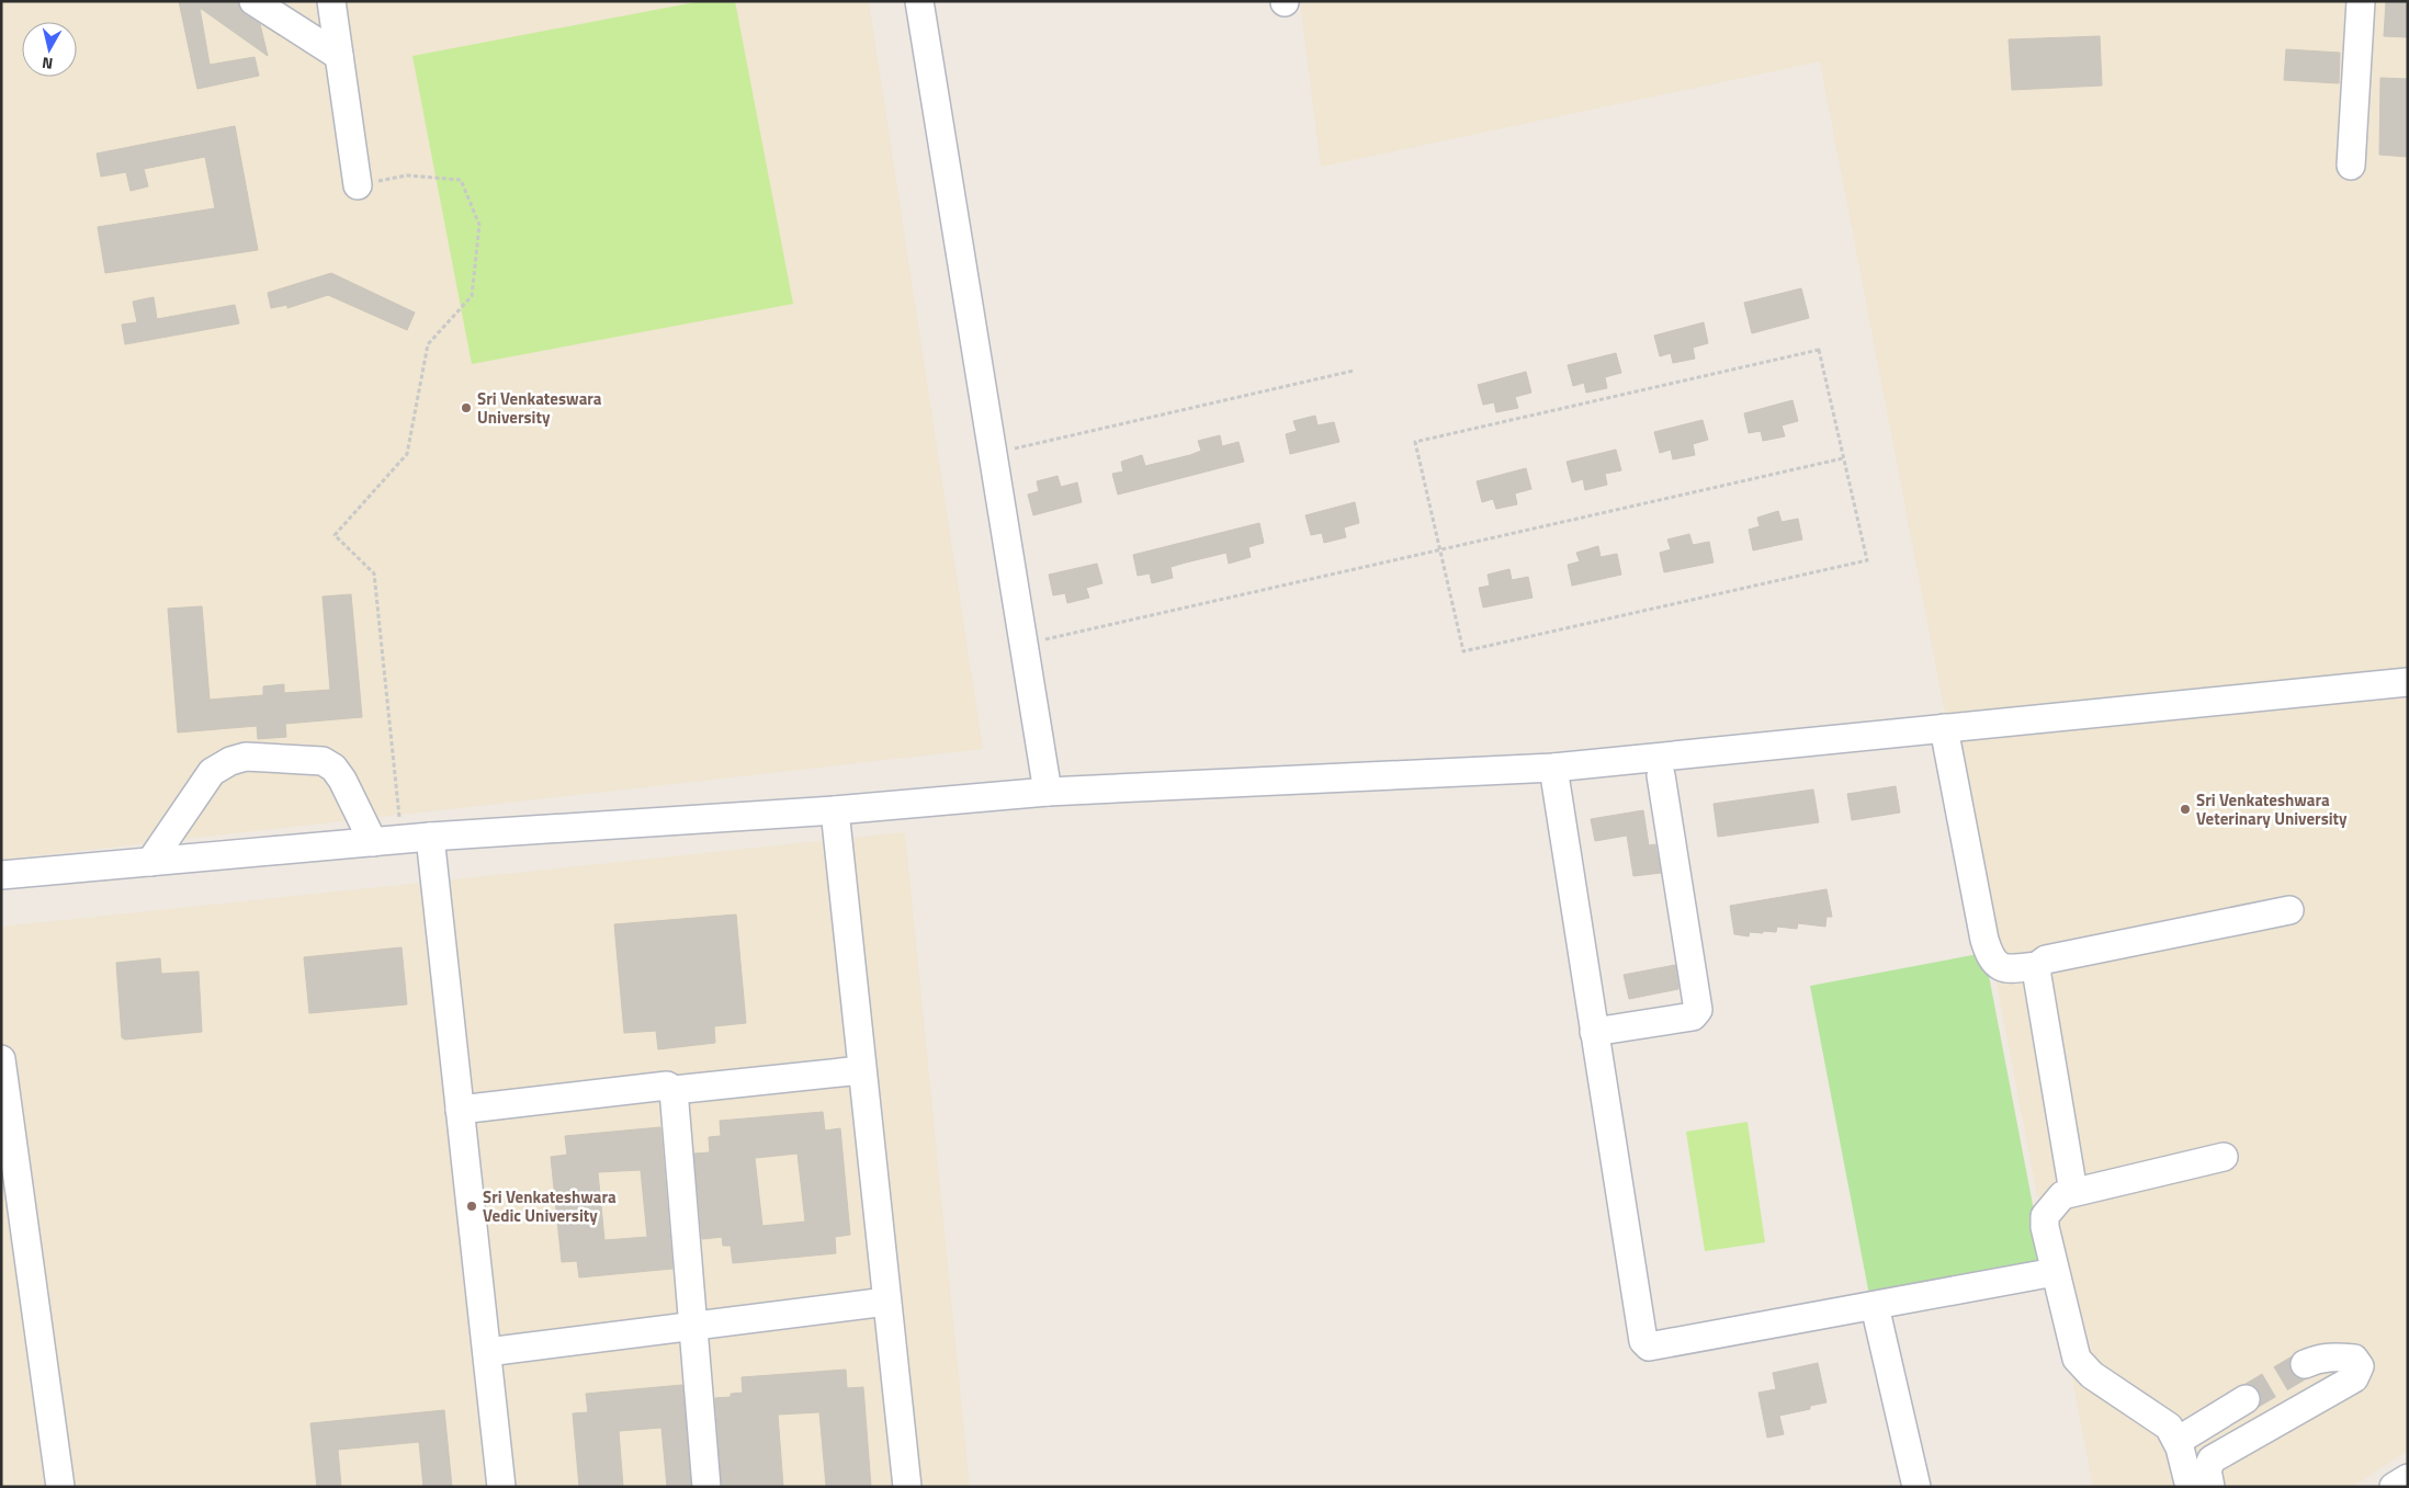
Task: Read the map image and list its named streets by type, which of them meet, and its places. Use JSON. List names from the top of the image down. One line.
{"places":["Sri Venkateswara University","Sri Venkateshwara Veterinary University","Sri Venkateshwara Vedic University"],"north":"bottom"}
